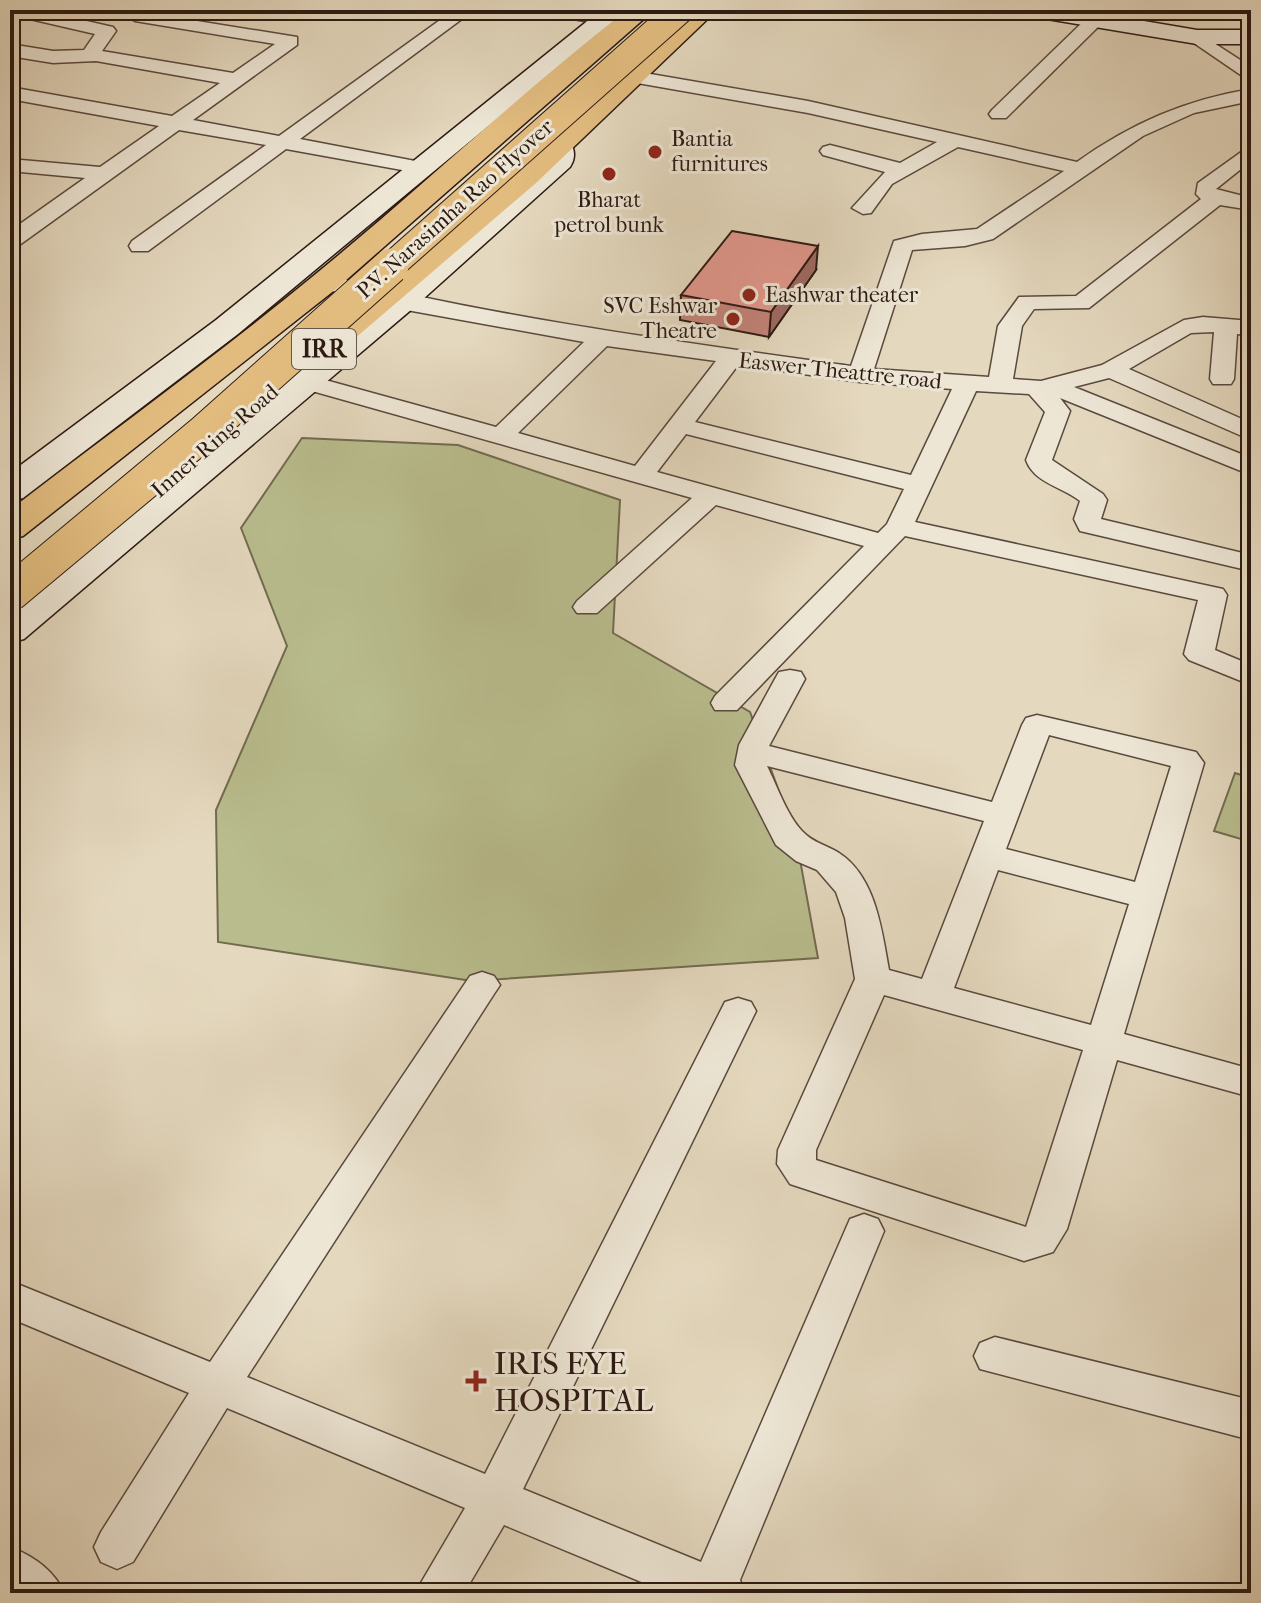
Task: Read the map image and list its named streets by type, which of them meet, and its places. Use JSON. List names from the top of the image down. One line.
{"streets":{"main road":["P.V. Narasimha Rao Flyover","IRR","Inner Ring Road"],"street":["Easwer Theattre road"]},"crossings":[["IRR","Easwer Theattre road"]],"places":{"other":["Bantia furnitures","Bharat petrol bunk","Eashwar theater","SVC Eshwar Theatre"],"health":["IRIS EYE HOSPITAL"]}}
